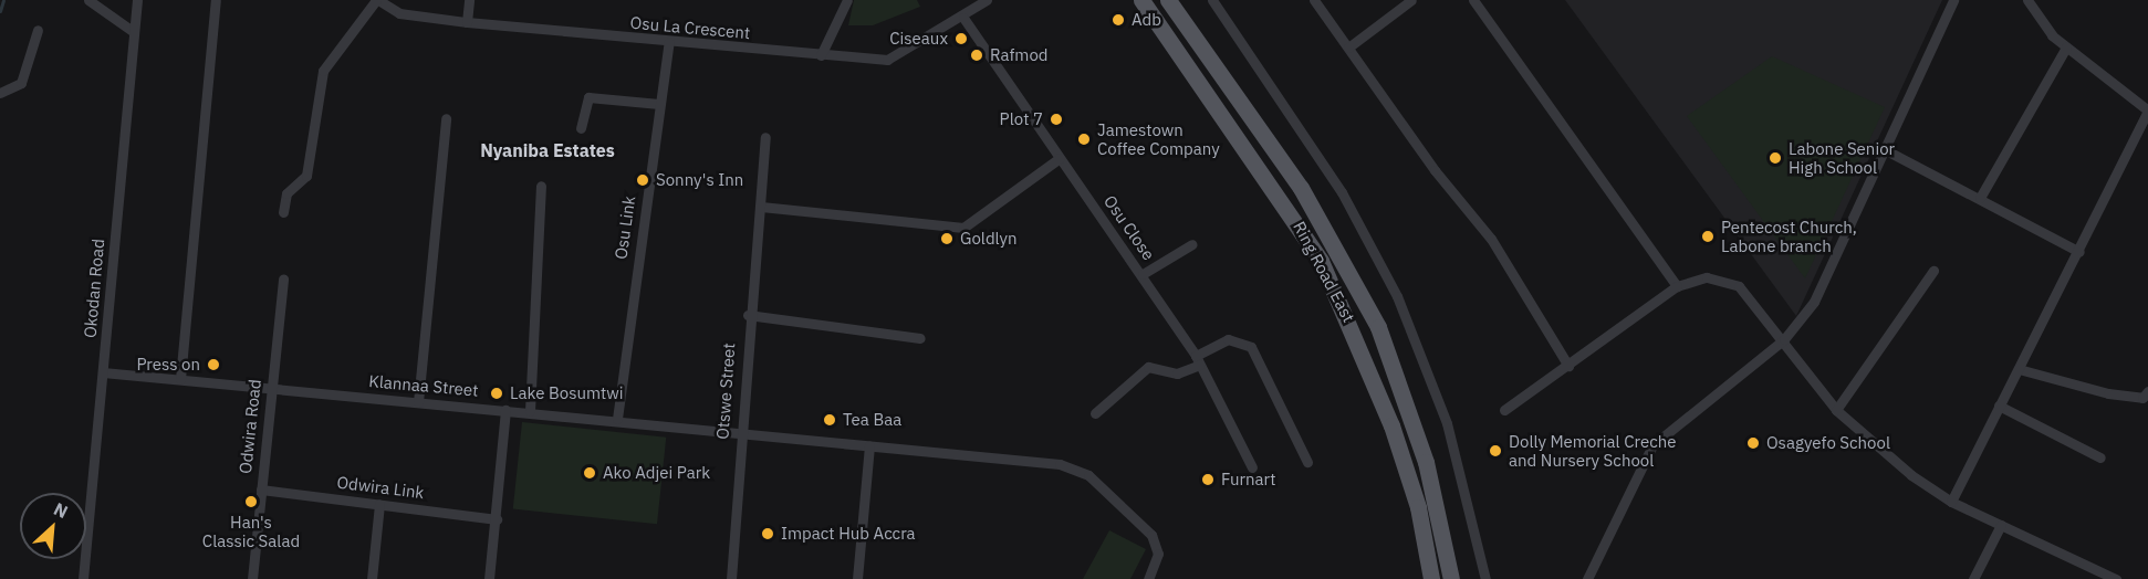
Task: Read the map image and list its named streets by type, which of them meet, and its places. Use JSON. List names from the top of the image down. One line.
{"streets":{"main road":["Ring Road East"],"street":["Osu La Crescent","Osu Link","Osu Close","Okodan Road","Klannaa Street","Otswe Street","Odwira Road","Odwira Link"]},"crossings":[["Osu La Crescent","Osu Link"],["Osu La Crescent","Osu Close"],["Osu Link","Klannaa Street"],["Okodan Road","Klannaa Street"],["Klannaa Street","Otswe Street"],["Klannaa Street","Odwira Road"],["Odwira Road","Odwira Link"]],"districts":["Nyaniba Estates"],"places":["Adb","Ciseaux","Rafmod","Plot 7","Jamestown Coffee Company","Labone Senior High School","Sonny's Inn","Pentecost Church, Labone branch","Goldlyn","Press on","Lake Bosumtwi","Tea Baa","Osagyefo School","Dolly Memorial Creche and Nursery School","Ako Adjei Park","Furnart","Han's Classic Salad","Impact Hub Accra"],"north":"top right"}
